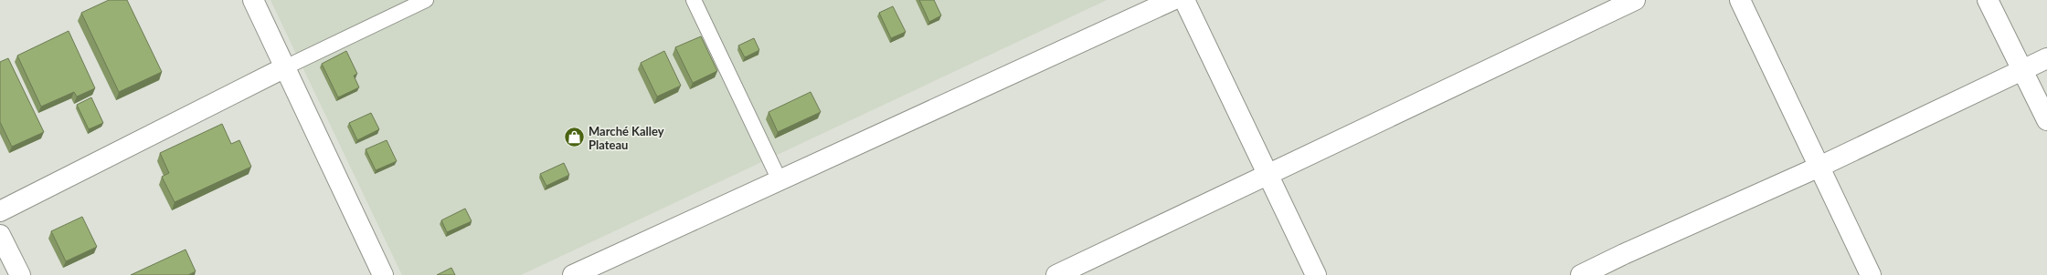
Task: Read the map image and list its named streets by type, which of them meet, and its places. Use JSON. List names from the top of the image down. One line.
{"places":{"shop":["Marché Kalley Plateau"]}}
